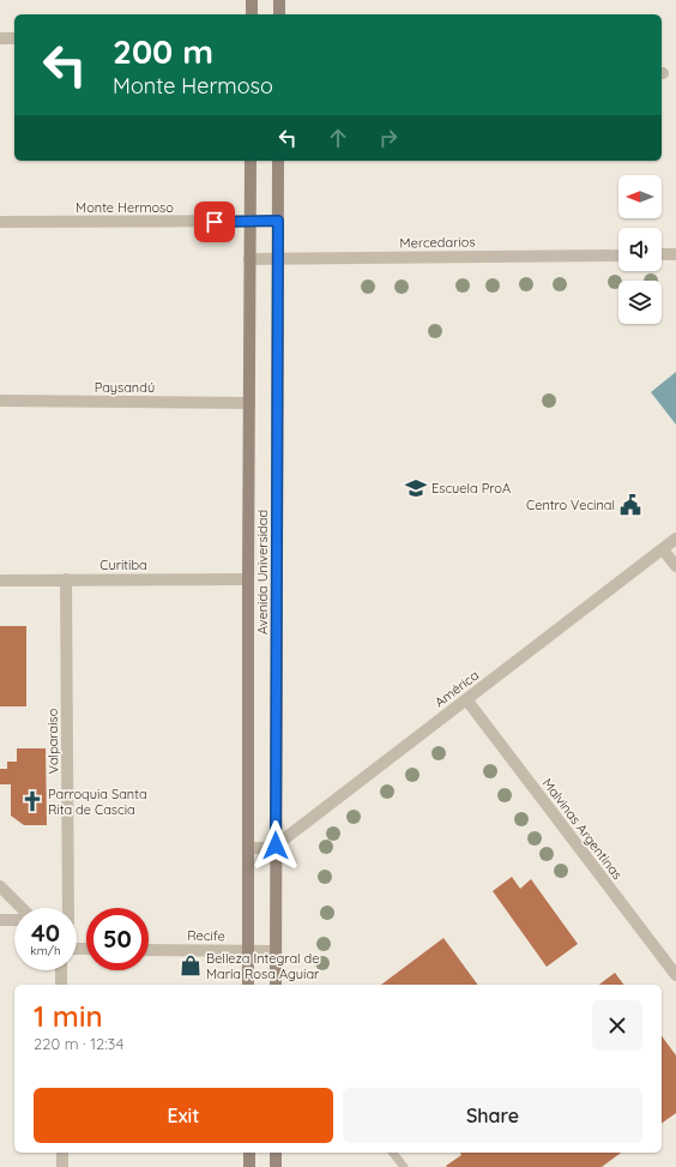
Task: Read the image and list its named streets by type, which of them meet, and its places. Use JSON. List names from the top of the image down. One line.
{"streets":{"main road":["Avenida Universidad"],"street":["Monte Hermoso","Mercedarios","Paysandú","Curitiba","América","Valparaiso","Malvinas Argentinas","Recife"]},"crossings":[["Monte Hermoso","Avenida Universidad"],["Mercedarios","Avenida Universidad"],["Paysandú","Avenida Universidad"],["Curitiba","Avenida Universidad"],["Curitiba","Valparaiso"],["Avenida Universidad","América"],["Avenida Universidad","Recife"],["América","Malvinas Argentinas"]],"places":{"school or university":["Escuela ProA"],"public building":["Centro Vecinal"],"church":["Parroquia Santa Rita de Cascia"],"shop":["Belleza Integral de María Rosa Aguiar"]},"north":"left","page":{"turn":["200 m","Monte Hermoso"],"speed":"40 km/h","limit":"50","heading":["1 min","220 m · 12:34"],"buttons":["Exit","Share"]}}
